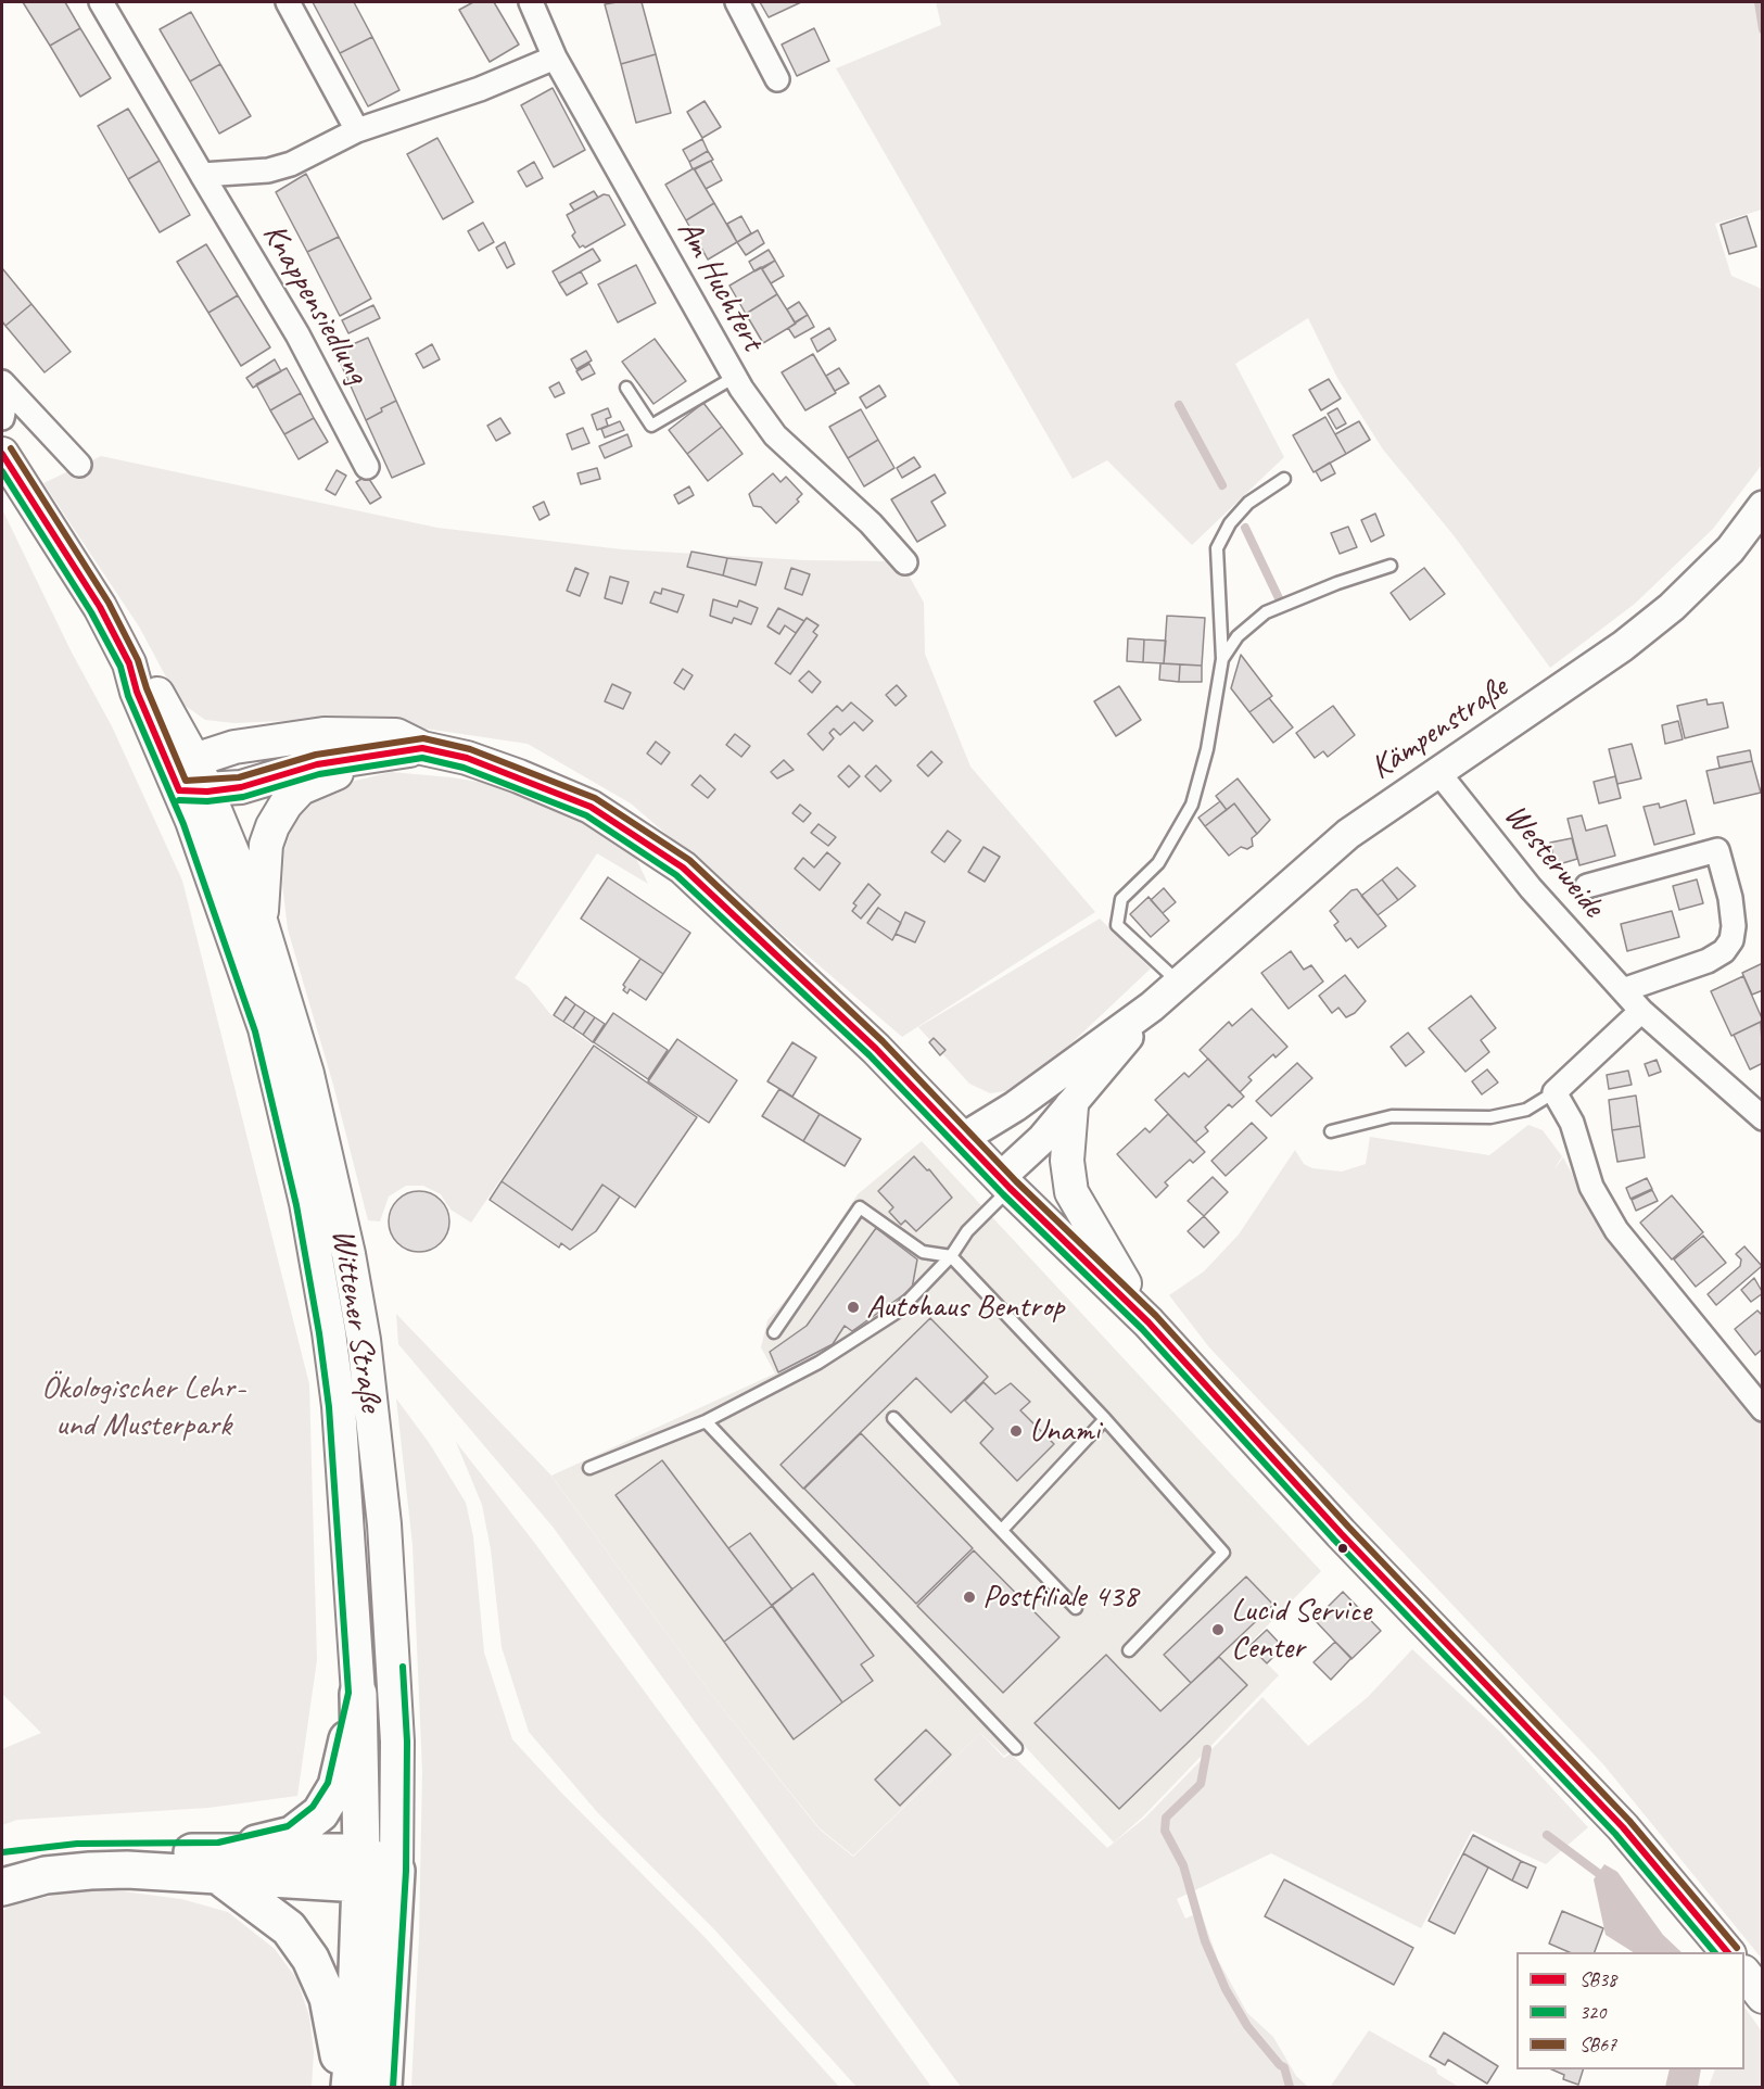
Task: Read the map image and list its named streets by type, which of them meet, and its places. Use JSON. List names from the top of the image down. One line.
{"streets":{"main road":["Wittener Straße"],"street":["Am Huchtert","Knappensiedlung","Kämpenstraße","Westerweide"]},"crossings":[["Kämpenstraße","Westerweide"]],"parks":["Ökologischer Lehr- und Musterpark"],"places":["Autohaus Bentrop","Unami","Postfiliale 438","Lucid Service Center"],"lines":["transit line SB67","transit line SB38","transit line 320"],"legend":["SB38","320","SB67"]}
